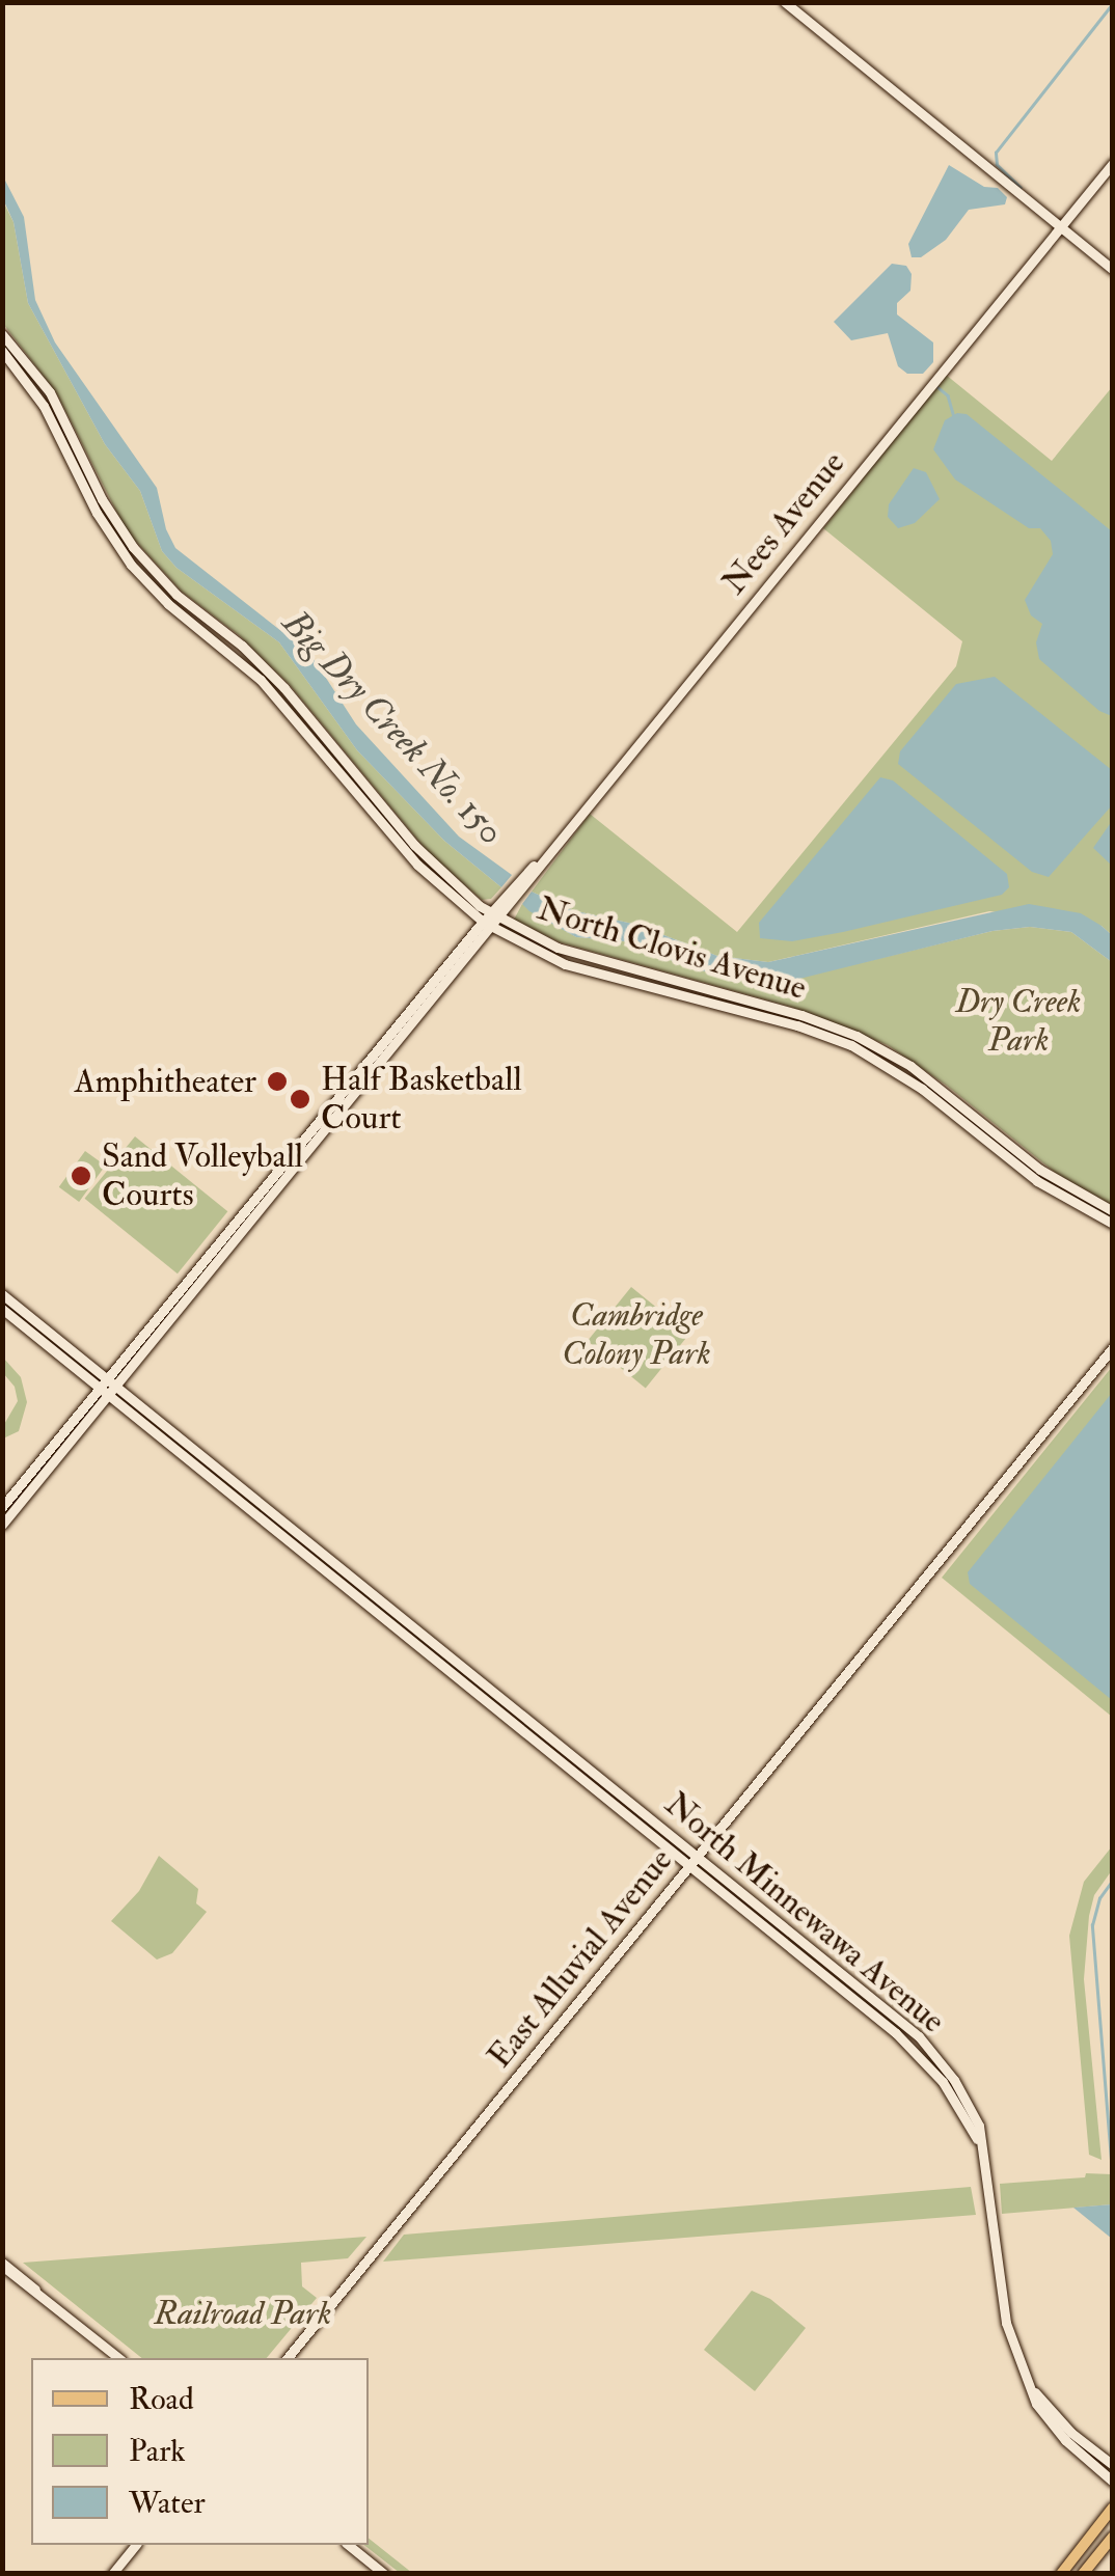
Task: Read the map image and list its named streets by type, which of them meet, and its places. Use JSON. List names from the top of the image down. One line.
{"streets":{"main road":["Nees Avenue","North Clovis Avenue","North Minnewawa Avenue","East Alluvial Avenue"]},"crossings":[["Nees Avenue","North Clovis Avenue"],["Nees Avenue","North Minnewawa Avenue"],["North Minnewawa Avenue","East Alluvial Avenue"]],"water":["Big Dry Creek No. 150"],"parks":["Dry Creek Park","Cambridge Colony Park","Railroad Park"],"places":["Amphitheater","Half Basketball Court","Sand Volleyball Courts"],"legend":["Road","Park","Water"]}
